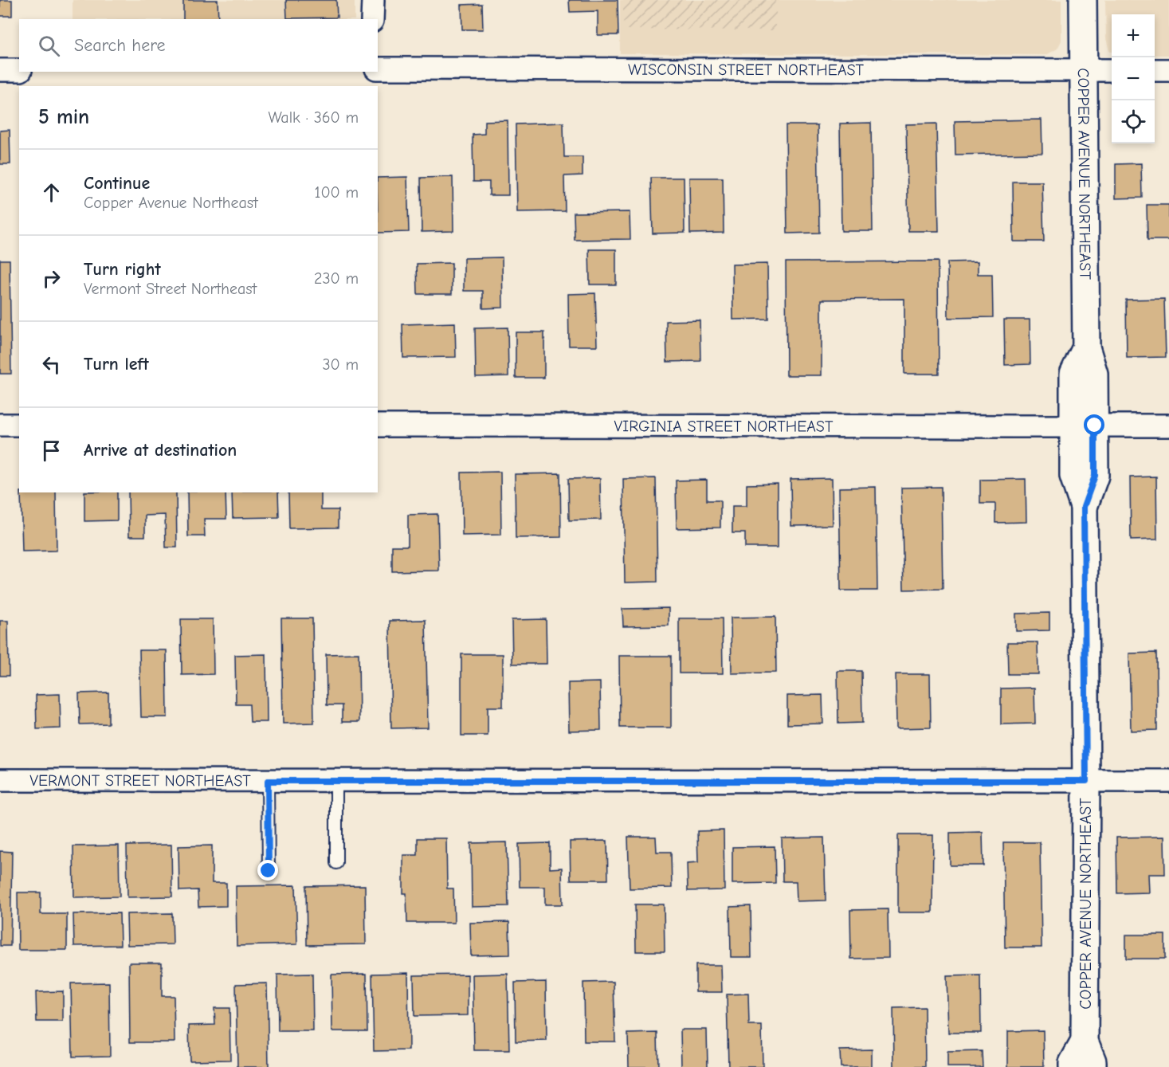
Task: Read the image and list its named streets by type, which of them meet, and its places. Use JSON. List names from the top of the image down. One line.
{"streets":{"street":["WISCONSIN STREET NORTHEAST","COPPER AVENUE NORTHEAST","VIRGINIA STREET NORTHEAST","VERMONT STREET NORTHEAST"]},"crossings":[["WISCONSIN STREET NORTHEAST","COPPER AVENUE NORTHEAST"],["COPPER AVENUE NORTHEAST","VIRGINIA STREET NORTHEAST"],["COPPER AVENUE NORTHEAST","VERMONT STREET NORTHEAST"]],"page":{"map_buttons":["+","−"],"search":"Search here","heading":["5 min","Walk · 360 m"],"list":[["Continue","Copper Avenue Northeast","100 m"],["Turn right","Vermont Street Northeast","230 m"],["Turn left","30 m"],"Arrive at destination"]}}
